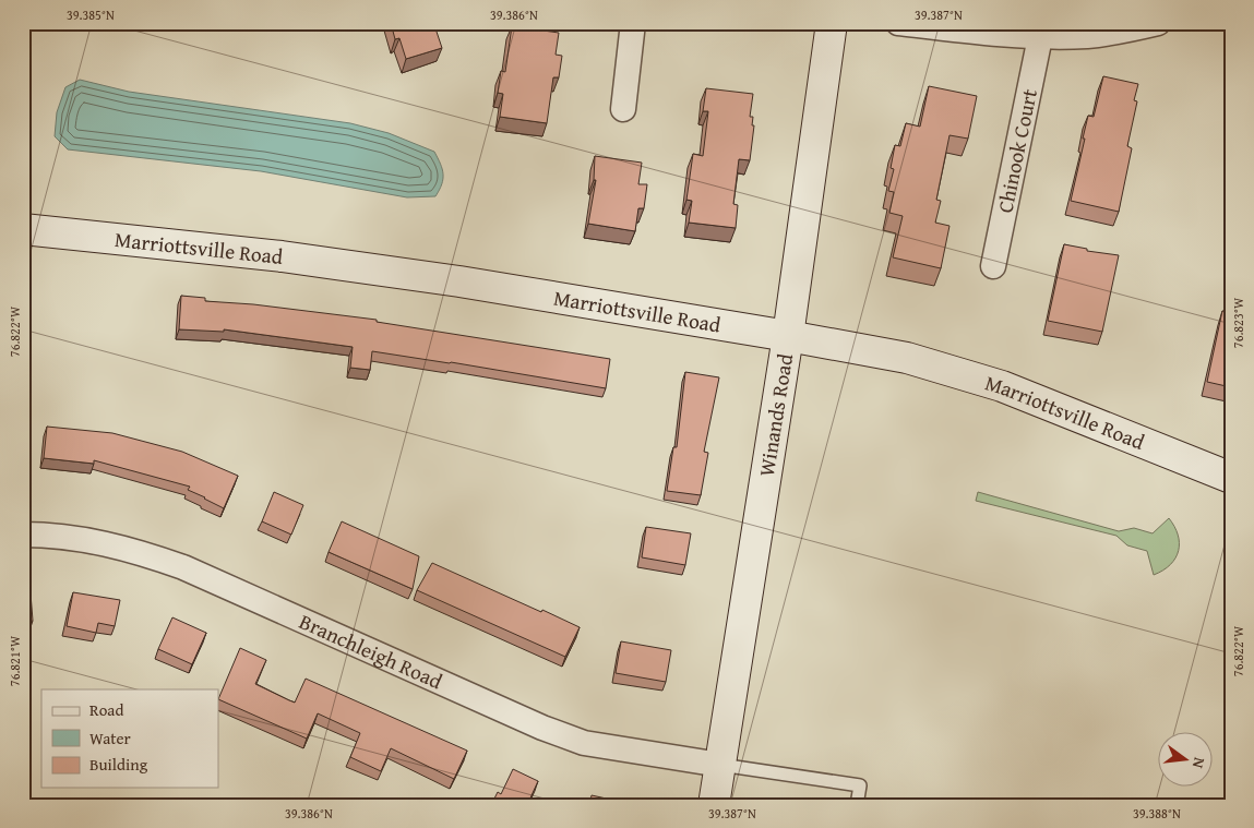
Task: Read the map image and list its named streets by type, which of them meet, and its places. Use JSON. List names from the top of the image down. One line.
{"streets":{"main road":["Marriottsville Road","Winands Road"],"street":["Chinook Court","Branchleigh Road"]},"crossings":[["Marriottsville Road","Winands Road"],["Winands Road","Branchleigh Road"]],"legend":["Road","Water","Building"],"north":"right","coordinates":["39.385°N","39.386°N","39.387°N","76.823°W","76.822°W","76.821°W","39.388°N"]}
